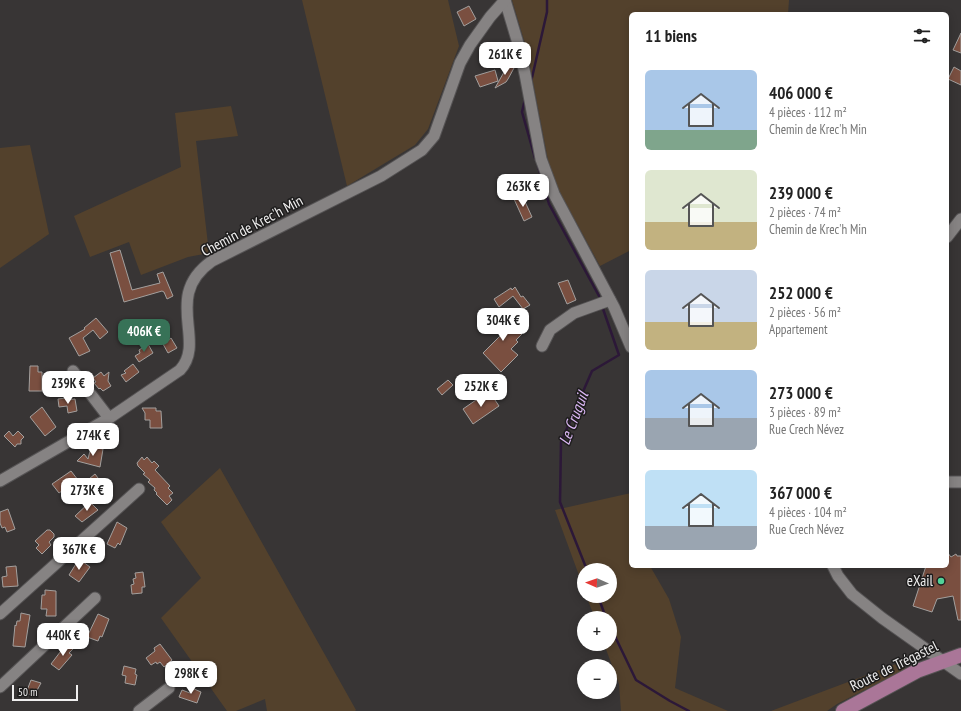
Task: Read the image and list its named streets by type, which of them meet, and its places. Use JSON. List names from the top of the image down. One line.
{"streets":{"main road":["Route de Trégastel"],"street":["Chemin de Krec'h Min"]},"water":["Le Cruguil"],"places":["eXail"],"scale_bar":"50 m","north":"left","page":{"heading":"11 biens","price":["261K €","263K €","304K €","406K €","239K €","252K €","274K €","273K €","367K €","440K €","298K €"],"list":[{"name":"406 000 €","note":"4 pièces · 112 m² · Chemin de Krec'h Min"},{"name":"239 000 €","note":"2 pièces · 74 m² · Chemin de Krec'h Min"},{"name":"252 000 €","note":"2 pièces · 56 m² · Appartement"},{"name":"273 000 €","note":"3 pièces · 89 m² · Rue Crech Névez"},{"name":"367 000 €","note":"4 pièces · 104 m² · Rue Crech Névez"}],"map_buttons":["+","−"],"scale":"50 m"}}
